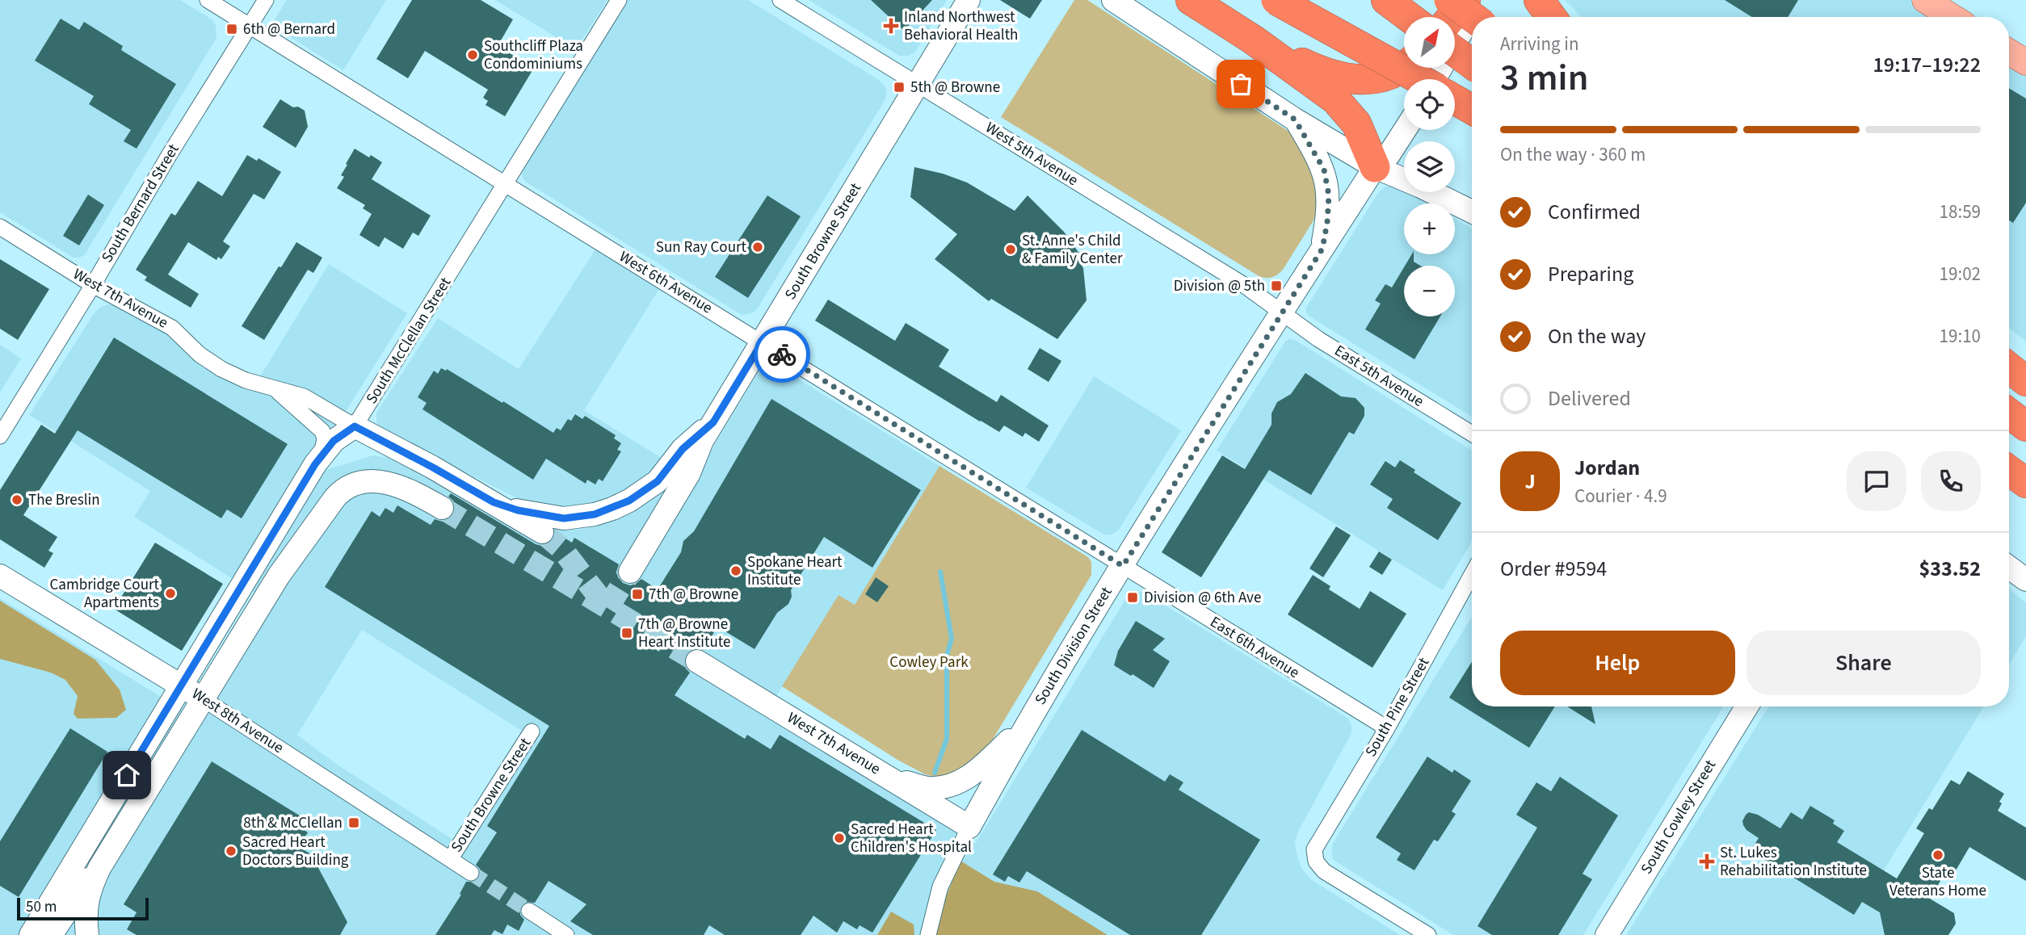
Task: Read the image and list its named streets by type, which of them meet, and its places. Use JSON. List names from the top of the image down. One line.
{"streets":{"street":["West 5th Avenue","South Bernard Street","South Browne Street","West 6th Avenue","West 7th Avenue","South McClellan Street","East 5th Avenue","South Division Street","East 6th Avenue","South Pine Street","West 8th Avenue","South Cowley Street"]},"crossings":[["West 5th Avenue","South Browne Street"],["West 5th Avenue","East 5th Avenue"],["West 5th Avenue","South Division Street"],["South Bernard Street","West 6th Avenue"],["South Bernard Street","West 7th Avenue"],["South Browne Street","West 6th Avenue"],["South Browne Street","West 7th Avenue"],["South Browne Street","West 8th Avenue"],["West 6th Avenue","South McClellan Street"],["West 6th Avenue","South Division Street"],["West 6th Avenue","East 6th Avenue"],["West 7th Avenue","South McClellan Street"],["West 7th Avenue","South Division Street"],["South McClellan Street","West 8th Avenue"],["East 5th Avenue","South Division Street"],["South Division Street","East 6th Avenue"],["East 6th Avenue","South Pine Street"]],"parks":["Cowley Park"],"places":{"health":["Inland Northwest Behavioral Health","St. Lukes Rehabilitation Institute"],"transit":["6th @ Bernard","5th @ Browne","Division @ 5th","7th @ Browne","Division @ 6th Ave","7th @ Browne Heart Institute","8th & McClellan"],"other":["Southcliff Plaza Condominiums","Sun Ray Court","St. Anne's Child & Family Center","The Breslin","Spokane Heart Institute","Cambridge Court Apartments","Sacred Heart Children's Hospital","Sacred Heart Doctors Building","State Veterans Home"]},"scale_bar":"50 m","north":"top right","page":{"map_buttons":["+","−"],"heading":["3 min","Arriving in","19:17–19:22"],"panel":["Jordan","Courier · 4.9","Order #9594","$33.52"],"bar":"On the way · 360 m","list":[["Confirmed","18:59"],["Preparing","19:02"],["On the way","19:10"],"Delivered"],"round":"J","buttons":["Help","Share"],"scale":"50 m"}}
